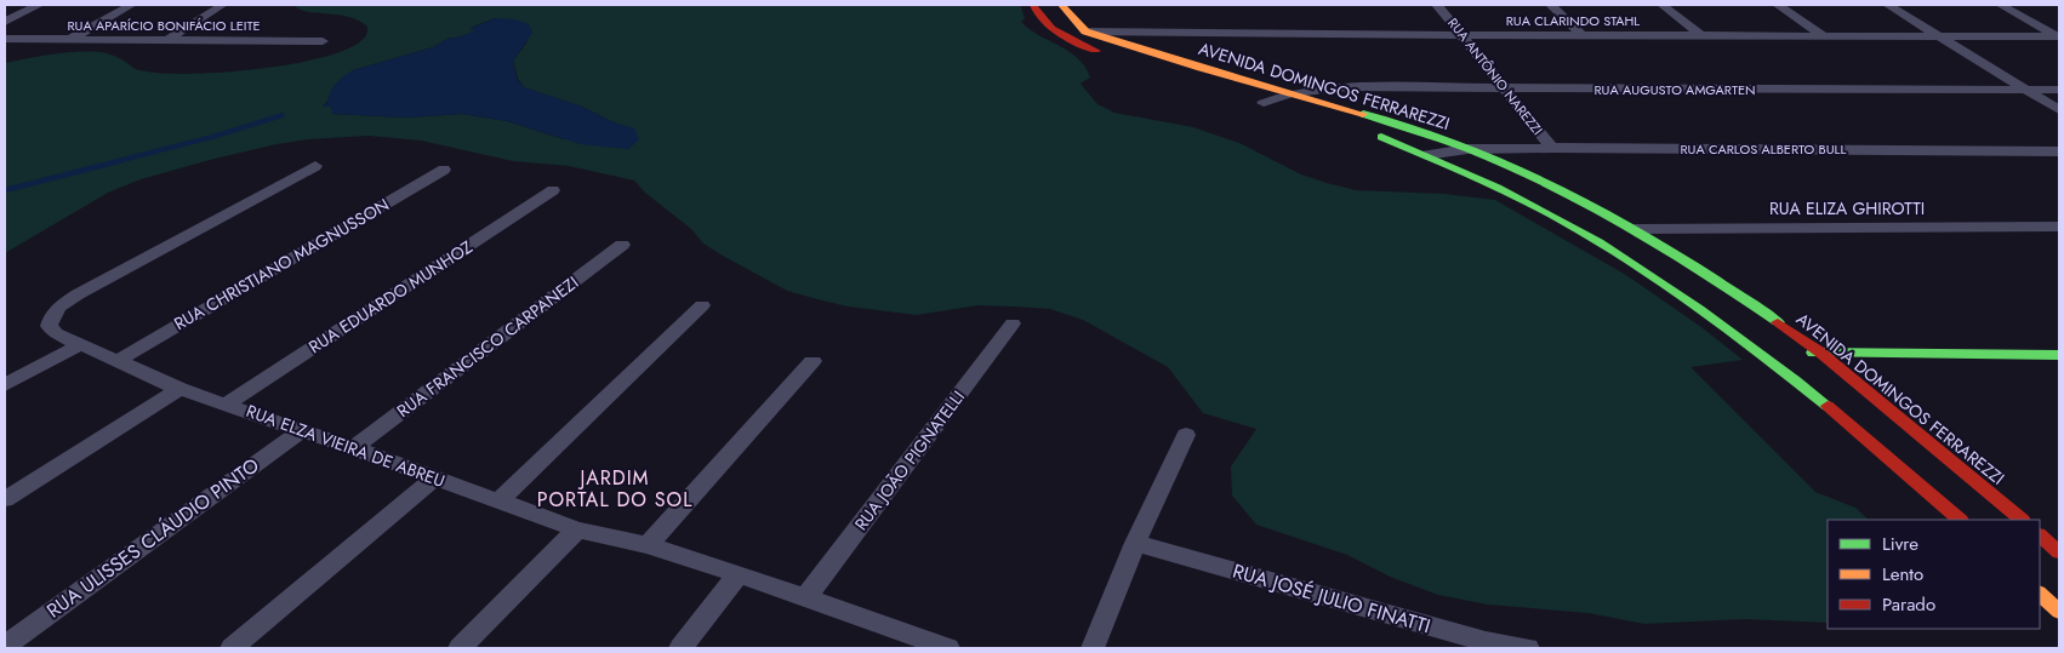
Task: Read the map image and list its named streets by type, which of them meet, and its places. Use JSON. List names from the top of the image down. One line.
{"streets":{"main road":["AVENIDA DOMINGOS FERRAREZZI"],"street":["RUA CLARINDO STAHL","RUA APARÍCIO BONIFÁCIO LEITE","RUA ANTÔNIO NAREZZI","RUA AUGUSTO AMGARTEN","RUA CARLOS ALBERTO BULL","RUA ELIZA GHIROTTI","RUA CHRISTIANO MAGNUSSON","RUA EDUARDO MUNHOZ","RUA FRANCISCO CARPANEZI","RUA ELZA VIEIRA DE ABREU","RUA JOÃO PIGNATELLI","RUA ULISSES CLÁUDIO PINTO","RUA JOSÉ JULIO FINATTI"]},"crossings":[["RUA CLARINDO STAHL","RUA ANTÔNIO NAREZZI"],["RUA CLARINDO STAHL","AVENIDA DOMINGOS FERRAREZZI"],["RUA ANTÔNIO NAREZZI","RUA AUGUSTO AMGARTEN"],["RUA ANTÔNIO NAREZZI","RUA CARLOS ALBERTO BULL"],["AVENIDA DOMINGOS FERRAREZZI","RUA AUGUSTO AMGARTEN"],["AVENIDA DOMINGOS FERRAREZZI","RUA CARLOS ALBERTO BULL"],["AVENIDA DOMINGOS FERRAREZZI","RUA ELIZA GHIROTTI"],["RUA CHRISTIANO MAGNUSSON","RUA ELZA VIEIRA DE ABREU"],["RUA EDUARDO MUNHOZ","RUA ELZA VIEIRA DE ABREU"],["RUA FRANCISCO CARPANEZI","RUA ELZA VIEIRA DE ABREU"],["RUA ELZA VIEIRA DE ABREU","RUA JOÃO PIGNATELLI"],["RUA ELZA VIEIRA DE ABREU","RUA ULISSES CLÁUDIO PINTO"]],"districts":["JARDIM PORTAL DO SOL"],"legend":["Livre","Lento","Parado"]}
